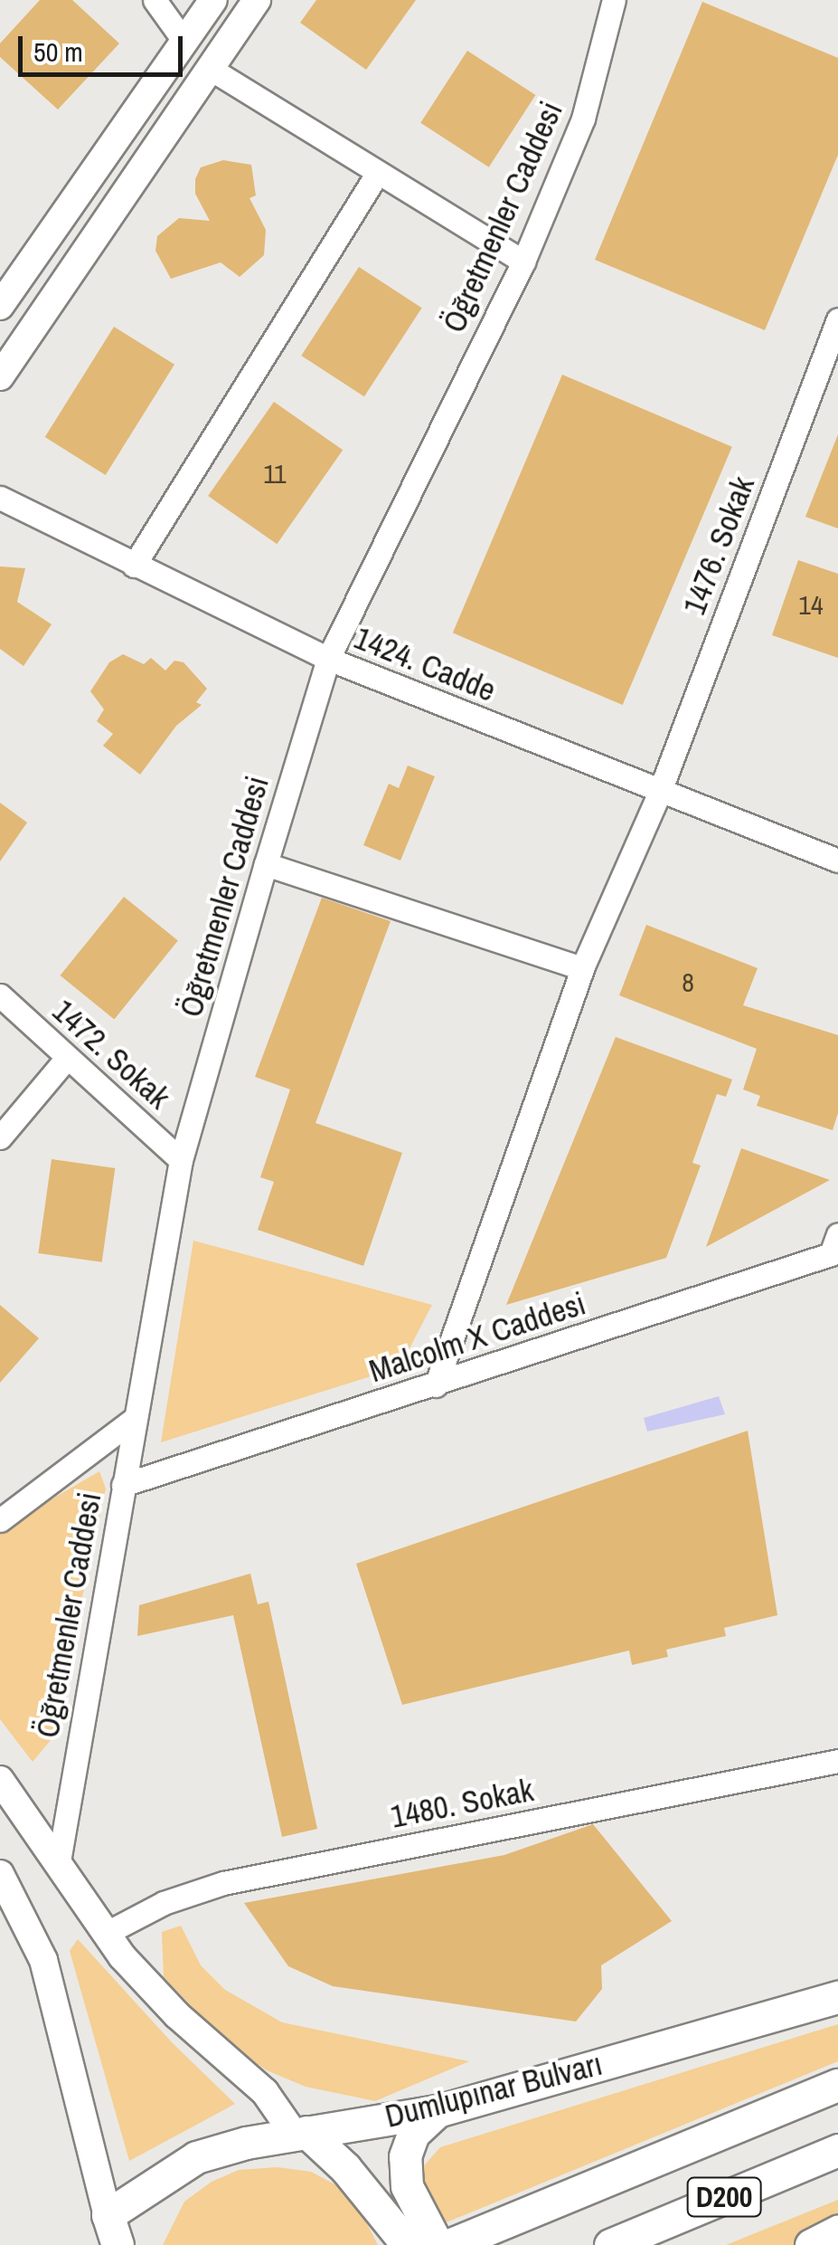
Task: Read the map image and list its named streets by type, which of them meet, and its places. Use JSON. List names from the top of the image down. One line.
{"streets":{"highway":["Dumlupınar Bulvarı","D200"],"street":["Öğretmenler Caddesi","1476. Sokak","1424. Cadde","1472. Sokak","Malcolm X Caddesi","1480. Sokak"]},"crossings":[["Öğretmenler Caddesi","1424. Cadde"],["Öğretmenler Caddesi","1472. Sokak"],["Öğretmenler Caddesi","Malcolm X Caddesi"],["1476. Sokak","1424. Cadde"],["1476. Sokak","Malcolm X Caddesi"]],"house_numbers":["11","14","8"],"scale_bar":"50 m"}
